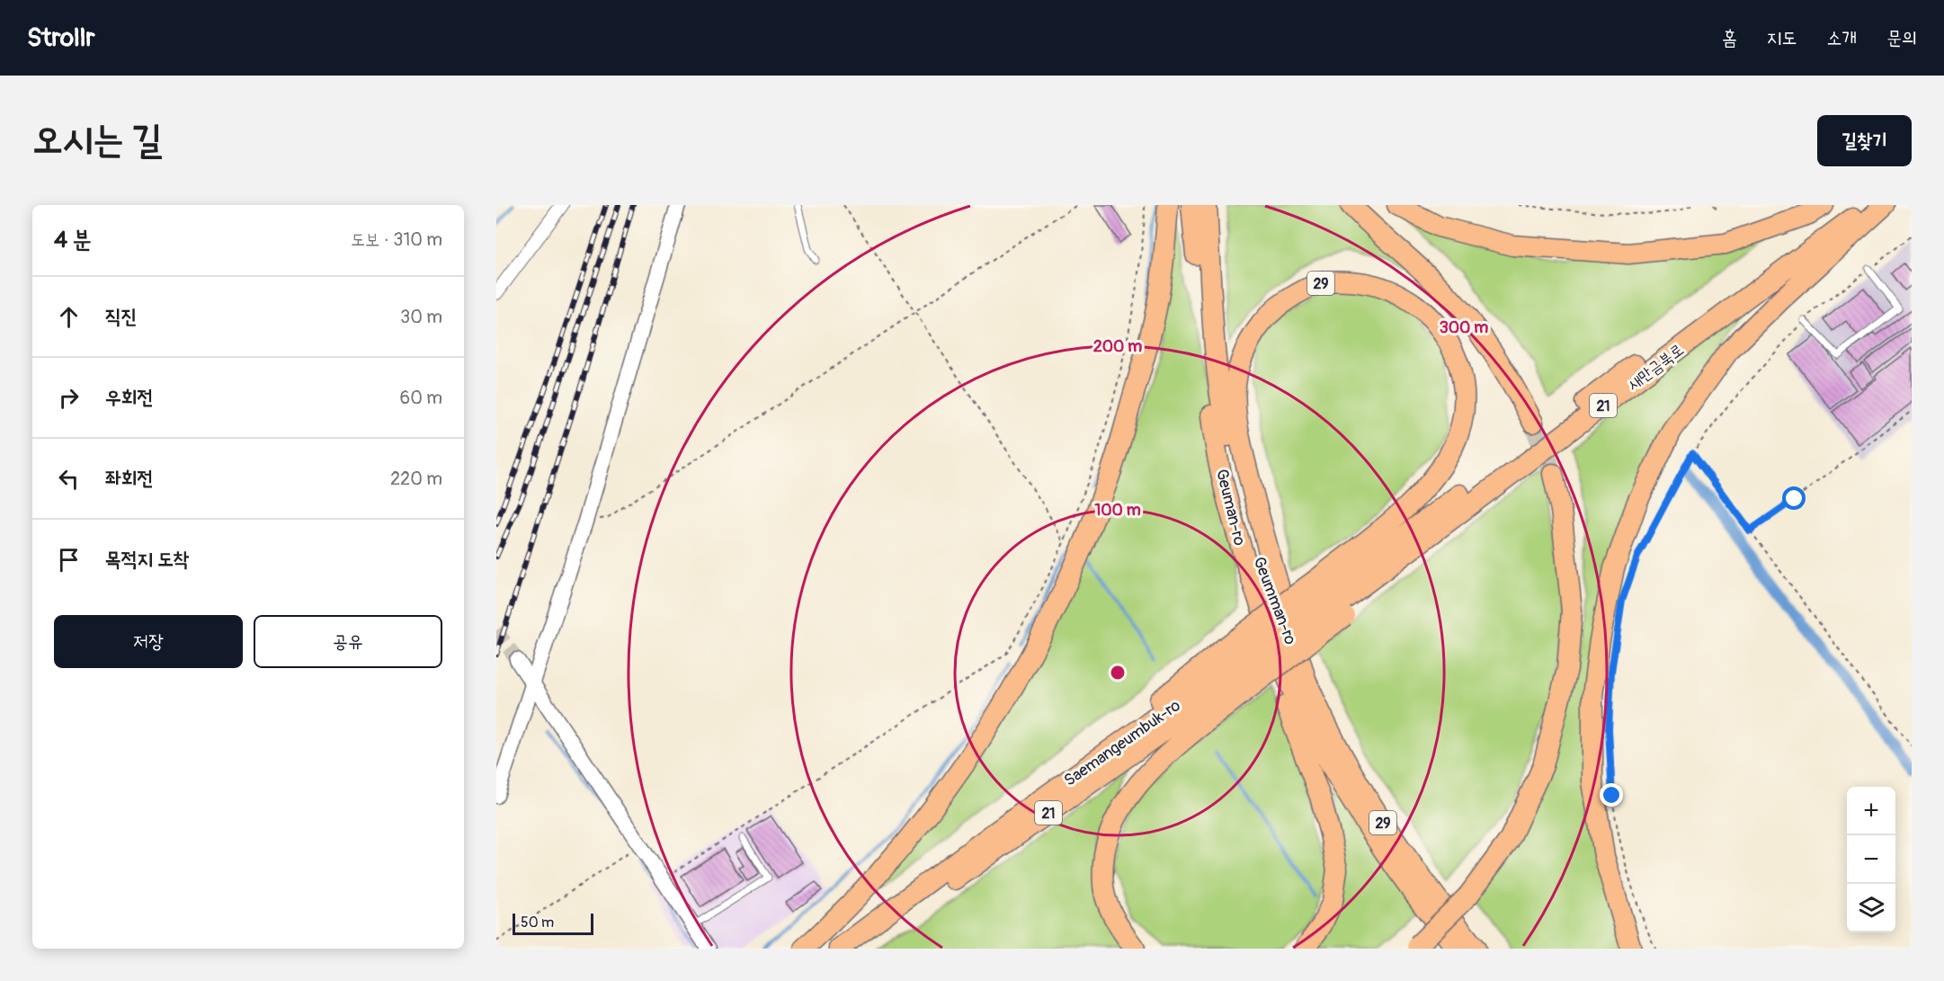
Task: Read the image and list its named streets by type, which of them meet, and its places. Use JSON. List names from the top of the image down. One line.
{"streets":{"highway":["29","새만금북로","21","Geuman-ro","Geumman-ro","Saemangeumbuk-ro"]},"crossings":[["29","새만금북로"],["29","Geumman-ro"],["29","Saemangeumbuk-ro"],["새만금북로","Saemangeumbuk-ro"]],"scale_bar":"50 m","page":{"header":"Strollr","nav":["홈","지도","소개","문의"],"buttons":["길찾기",["저장","공유"]],"title":"오시는 길","heading":["4 분","도보 · 310 m"],"list":[["직진","30 m"],["우회전","60 m"],["좌회전","220 m"],"목적지 도착"],"map_buttons":["+","−"],"scale":"50 m"},"rings":["300 m","200 m","100 m"]}
